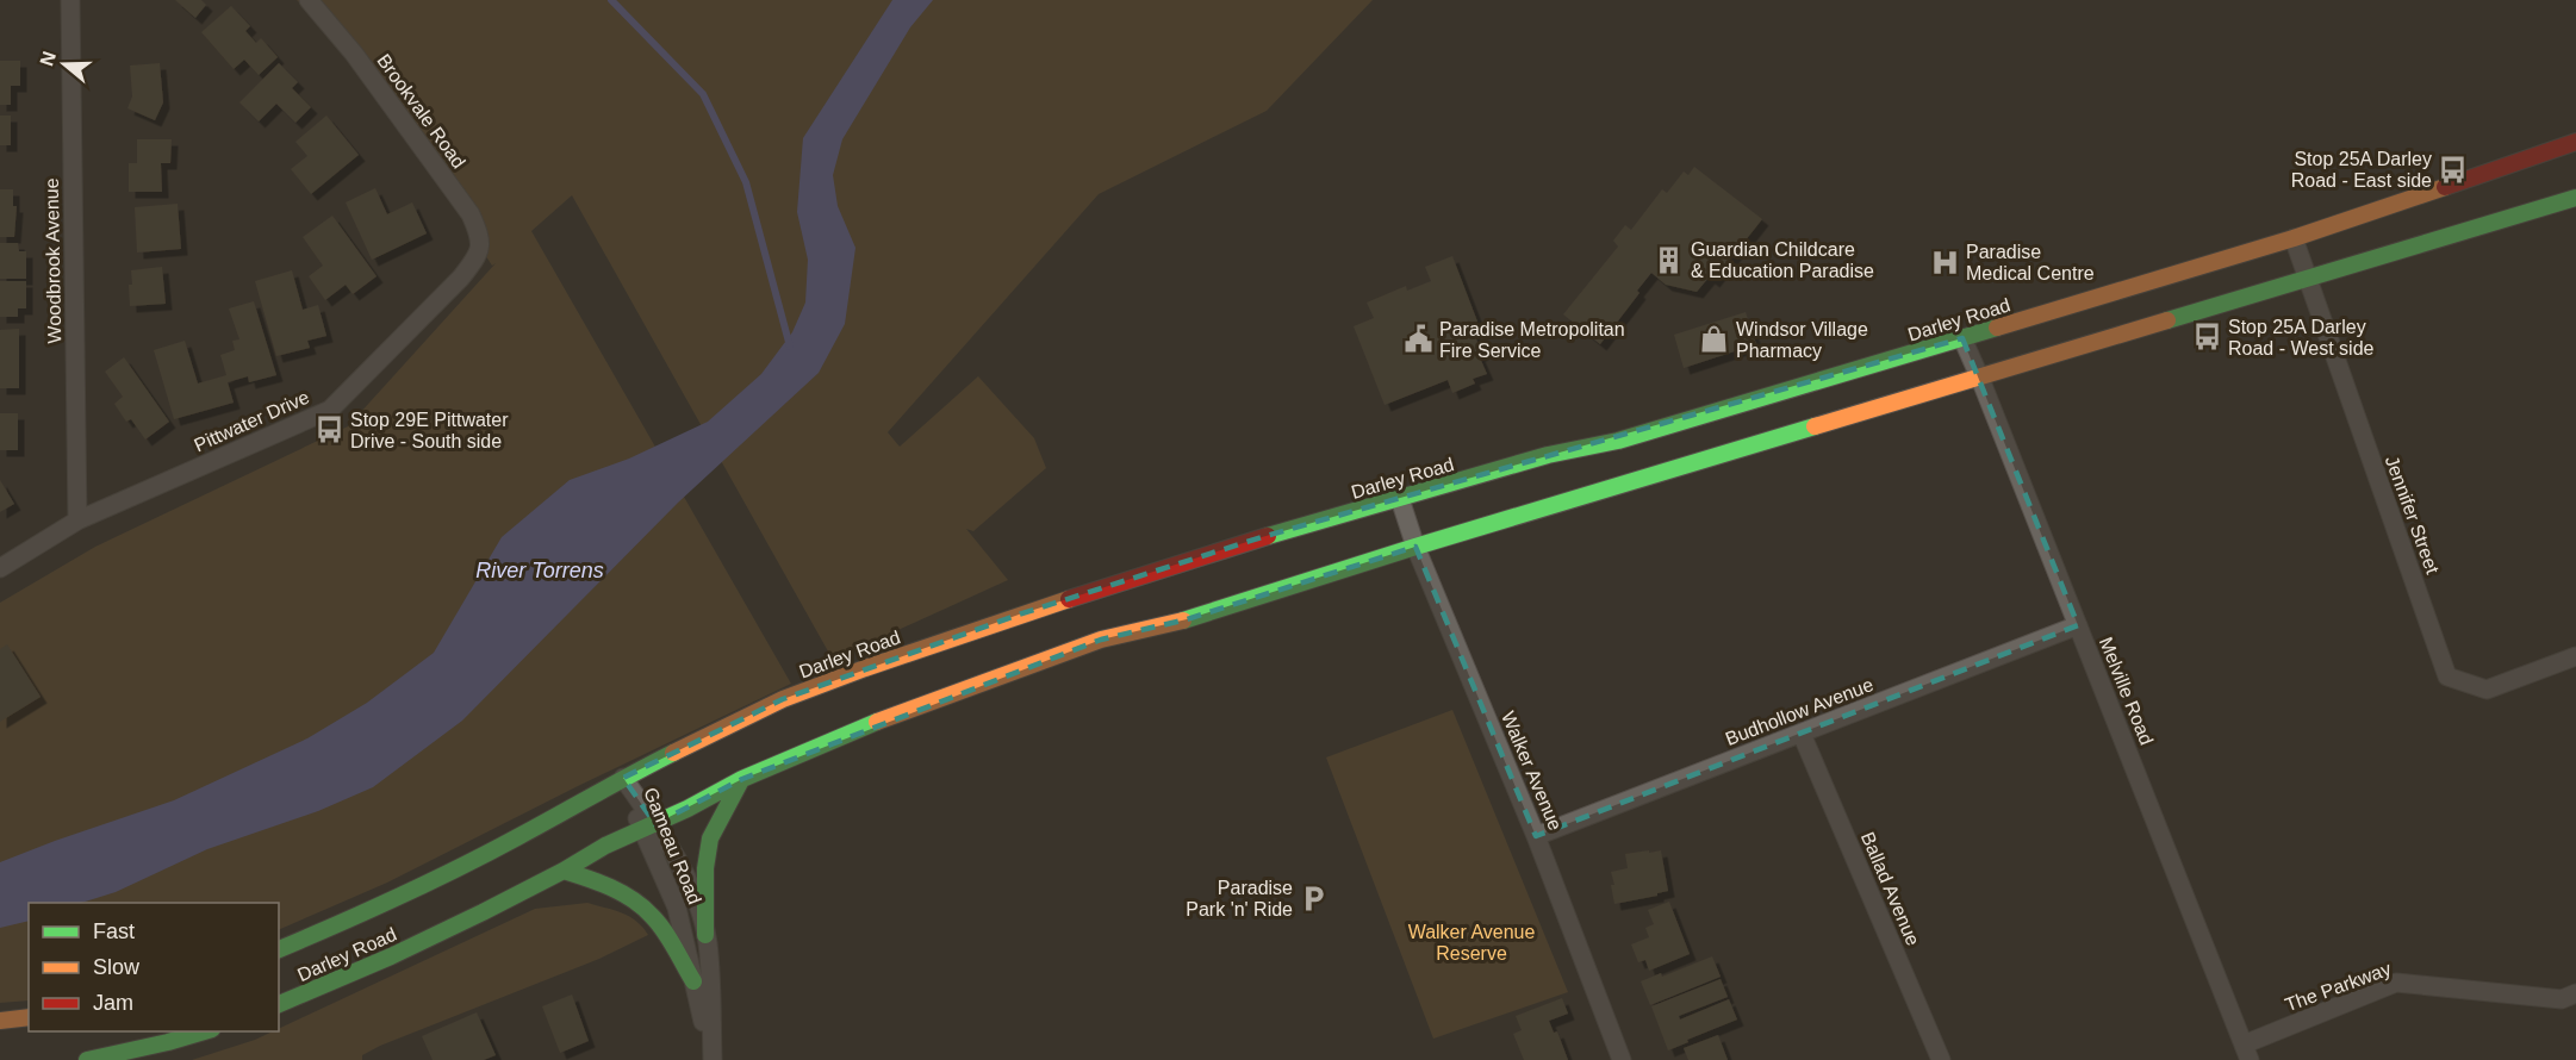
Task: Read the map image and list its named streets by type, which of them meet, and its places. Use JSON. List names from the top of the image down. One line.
{"streets":{"main road":["Darley Road"],"street":["Brookvale Road","Woodbrook Avenue","Pittwater Drive","Jennifer Street","Melville Road","Budhollow Avenue","Walker Avenue","Gameau Road","Ballad Avenue","The Parkway"]},"crossings":[["Brookvale Road","Pittwater Drive"],["Woodbrook Avenue","Pittwater Drive"],["Darley Road","Jennifer Street"],["Darley Road","Melville Road"],["Darley Road","Walker Avenue"],["Darley Road","Gameau Road"],["Melville Road","Budhollow Avenue"],["Melville Road","The Parkway"],["Budhollow Avenue","Walker Avenue"],["Budhollow Avenue","Ballad Avenue"]],"water":["River Torrens"],"parks":["Walker Avenue Reserve"],"places":{"bus stop":["Stop 25A Darley Road - East side","Stop 25A Darley Road - West side","Stop 29E Pittwater Drive - South side"],"building":["Guardian Childcare & Education Paradise"],"hospital":["Paradise Medical Centre"],"public building":["Paradise Metropolitan Fire Service"],"shop":["Windsor Village Pharmacy"],"parking":["Paradise Park 'n' Ride"]},"legend":["Fast","Slow","Jam"],"north":"left"}
